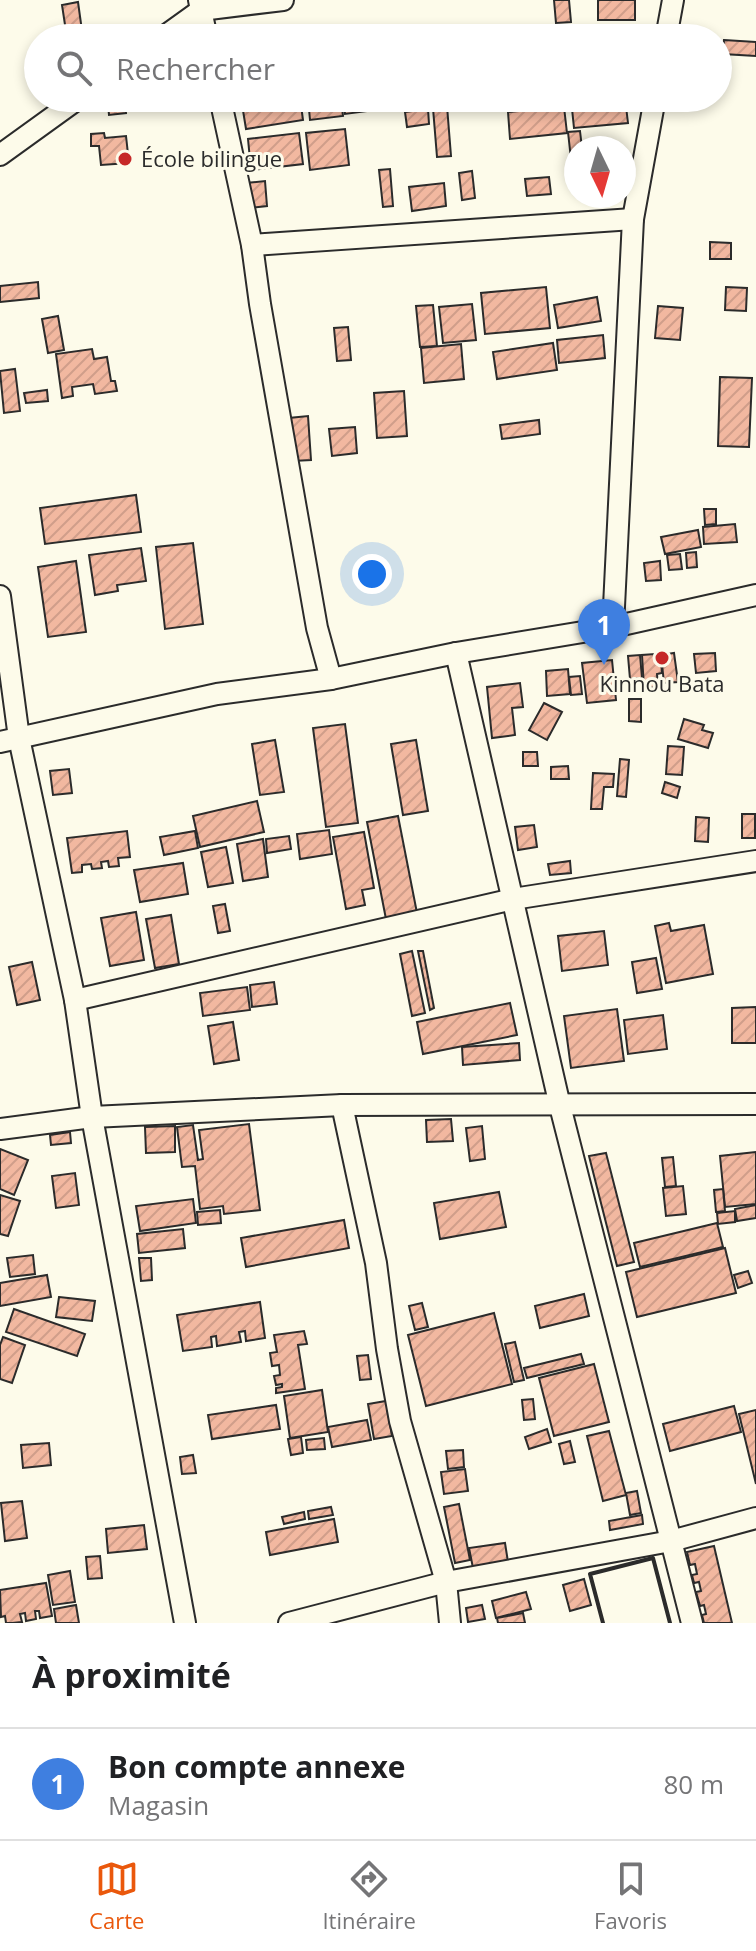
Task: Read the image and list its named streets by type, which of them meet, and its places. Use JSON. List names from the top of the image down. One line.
{"places":["École bilingue","Kinnou Bata"],"north":"bottom","page":{"search":"Rechercher","pins":"1","heading":"À proximité","list":[{"mark":"1","name":"Bon compte annexe","note":"Magasin","value":"80 m"}],"nav":["Carte","Itinéraire","Favoris"]}}
